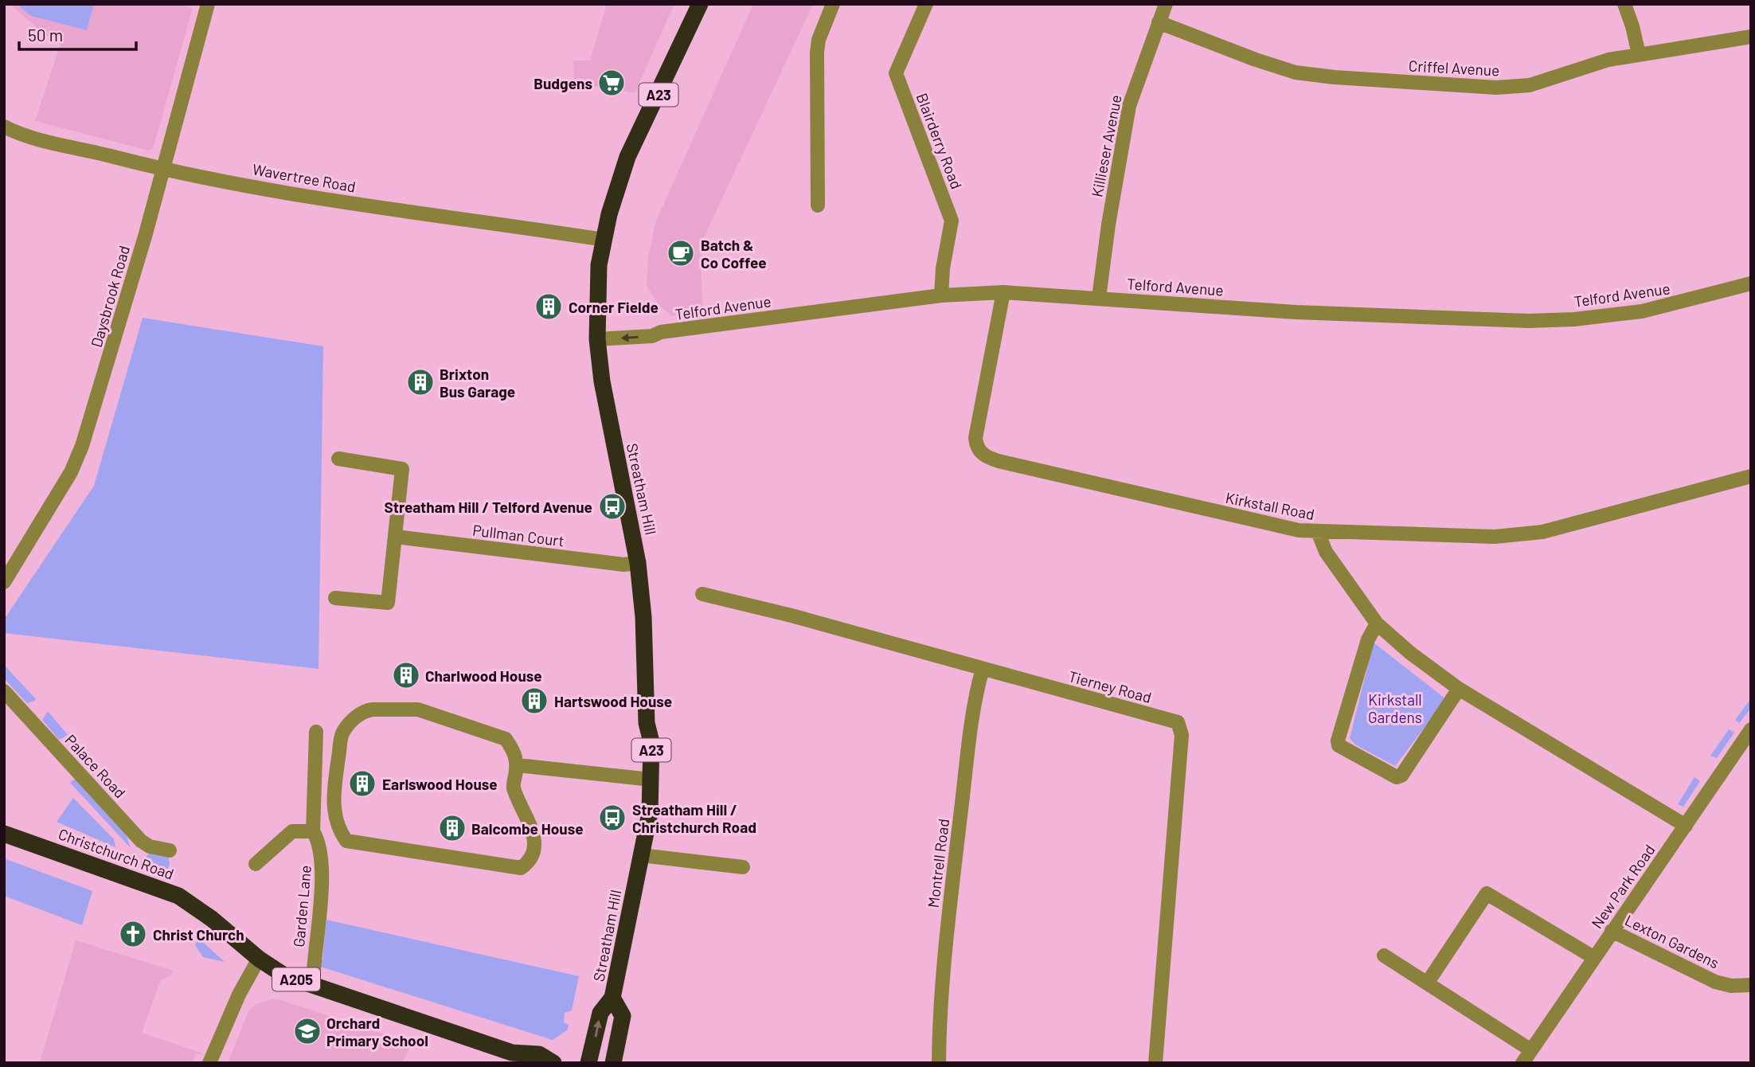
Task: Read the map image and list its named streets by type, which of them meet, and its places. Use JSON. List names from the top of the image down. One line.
{"streets":{"highway":["A23","Streatham Hill","Christchurch Road","A205"],"street":["Criffel Avenue","Blairderry Road","Killieser Avenue","Wavertree Road","Telford Avenue","Daysbrook Road","Kirkstall Road","Pullman Court","Tierney Road","Palace Road","Montrell Road","New Park Road","Garden Lane","Lexton Gardens"]},"crossings":[["Criffel Avenue","Killieser Avenue"],["Blairderry Road","Telford Avenue"],["Killieser Avenue","Telford Avenue"],["Wavertree Road","Daysbrook Road"],["Wavertree Road","Streatham Hill"],["Telford Avenue","Streatham Hill"],["Telford Avenue","Kirkstall Road"],["Streatham Hill","Pullman Court"],["Tierney Road","Montrell Road"],["Christchurch Road","Garden Lane"],["New Park Road","Lexton Gardens"]],"parks":["Kirkstall Gardens"],"places":{"supermarket":["Budgens"],"cafe":["Batch & Co Coffee"],"building":["Corner Fielde","Brixton Bus Garage","Charlwood House","Hartswood House","Earlswood House","Balcombe House"],"bus stop":["Streatham Hill / Telford Avenue","Streatham Hill / Christchurch Road"],"church":["Christ Church"],"school or university":["Orchard Primary School"]},"scale_bar":"50 m"}
